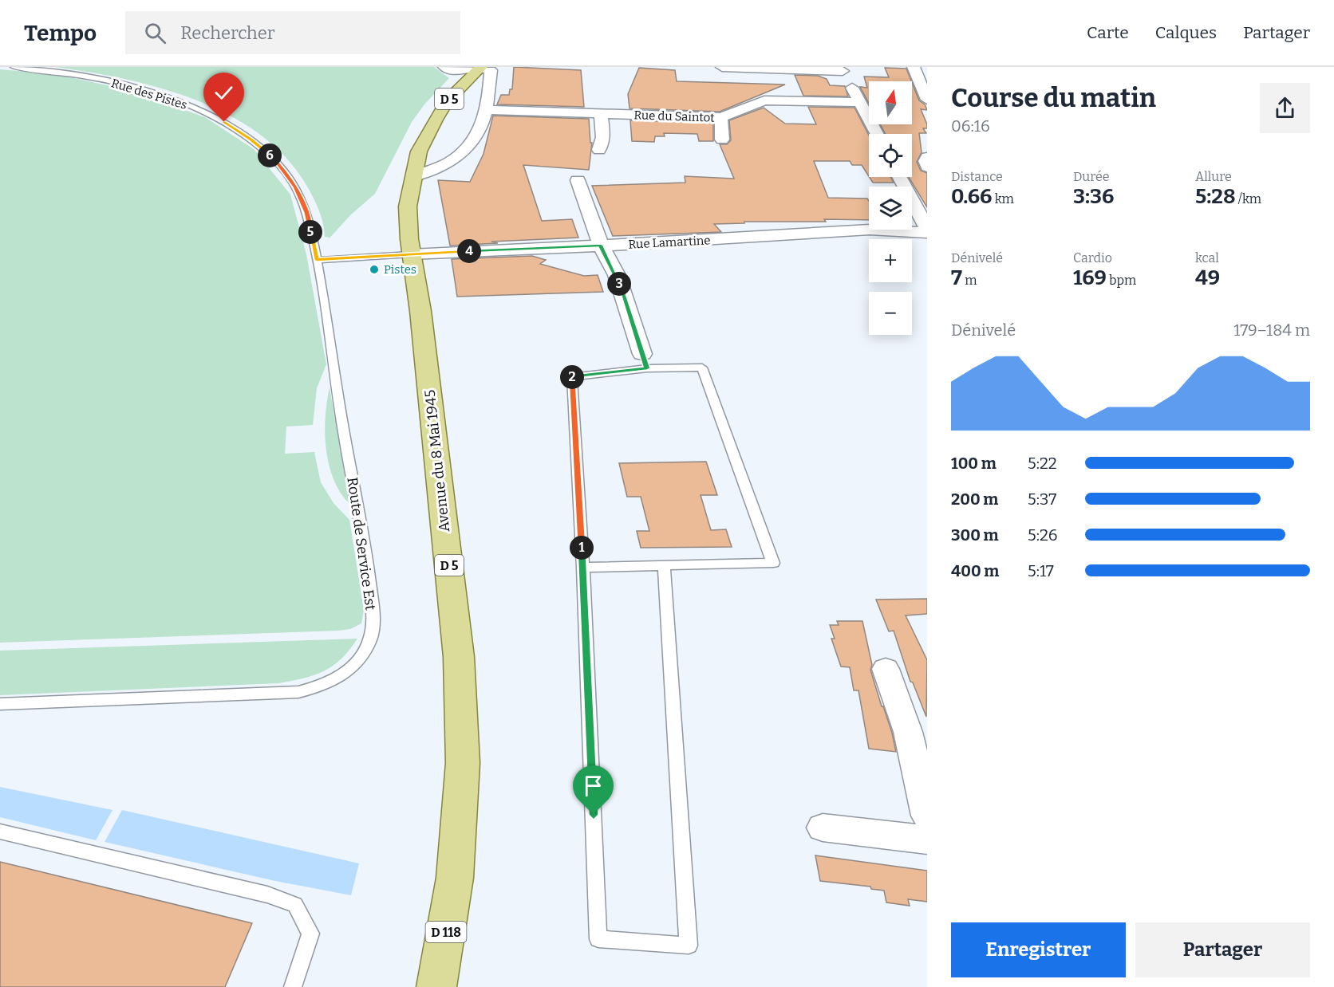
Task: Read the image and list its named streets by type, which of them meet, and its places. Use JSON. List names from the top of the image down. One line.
{"streets":{"main road":["D 5","Avenue du 8 Mai 1945","D 118"],"street":["Rue du Saintot","Rue Lamartine"],"lane":["Rue des Pistes","Route de Service Est"]},"crossings":[["Rue des Pistes","Route de Service Est"],["Rue Lamartine","Avenue du 8 Mai 1945"],["Avenue du 8 Mai 1945","D 118"]],"places":["Pistes"],"north":"top","page":{"header":"Tempo","search":"Rechercher","nav":["Carte","Calques","Partager"],"heading":["Course du matin","06:16"],"map_buttons":["+","−"],"pins":["6","5","4","3","2","1"],"stats":[["Distance","0.66 km"],["Durée","3:36"],["Allure","5:28 /km"],["Dénivelé","7 m"],["Cardio","169 bpm"],["kcal","49"]],"chart":["Dénivelé","179–184 m"],"list":[{"name":"100 m","note":"5:22"},{"name":"200 m","note":"5:37"},{"name":"300 m","note":"5:26"},{"name":"400 m","note":"5:17"}],"buttons":["Enregistrer","Partager"]}}
